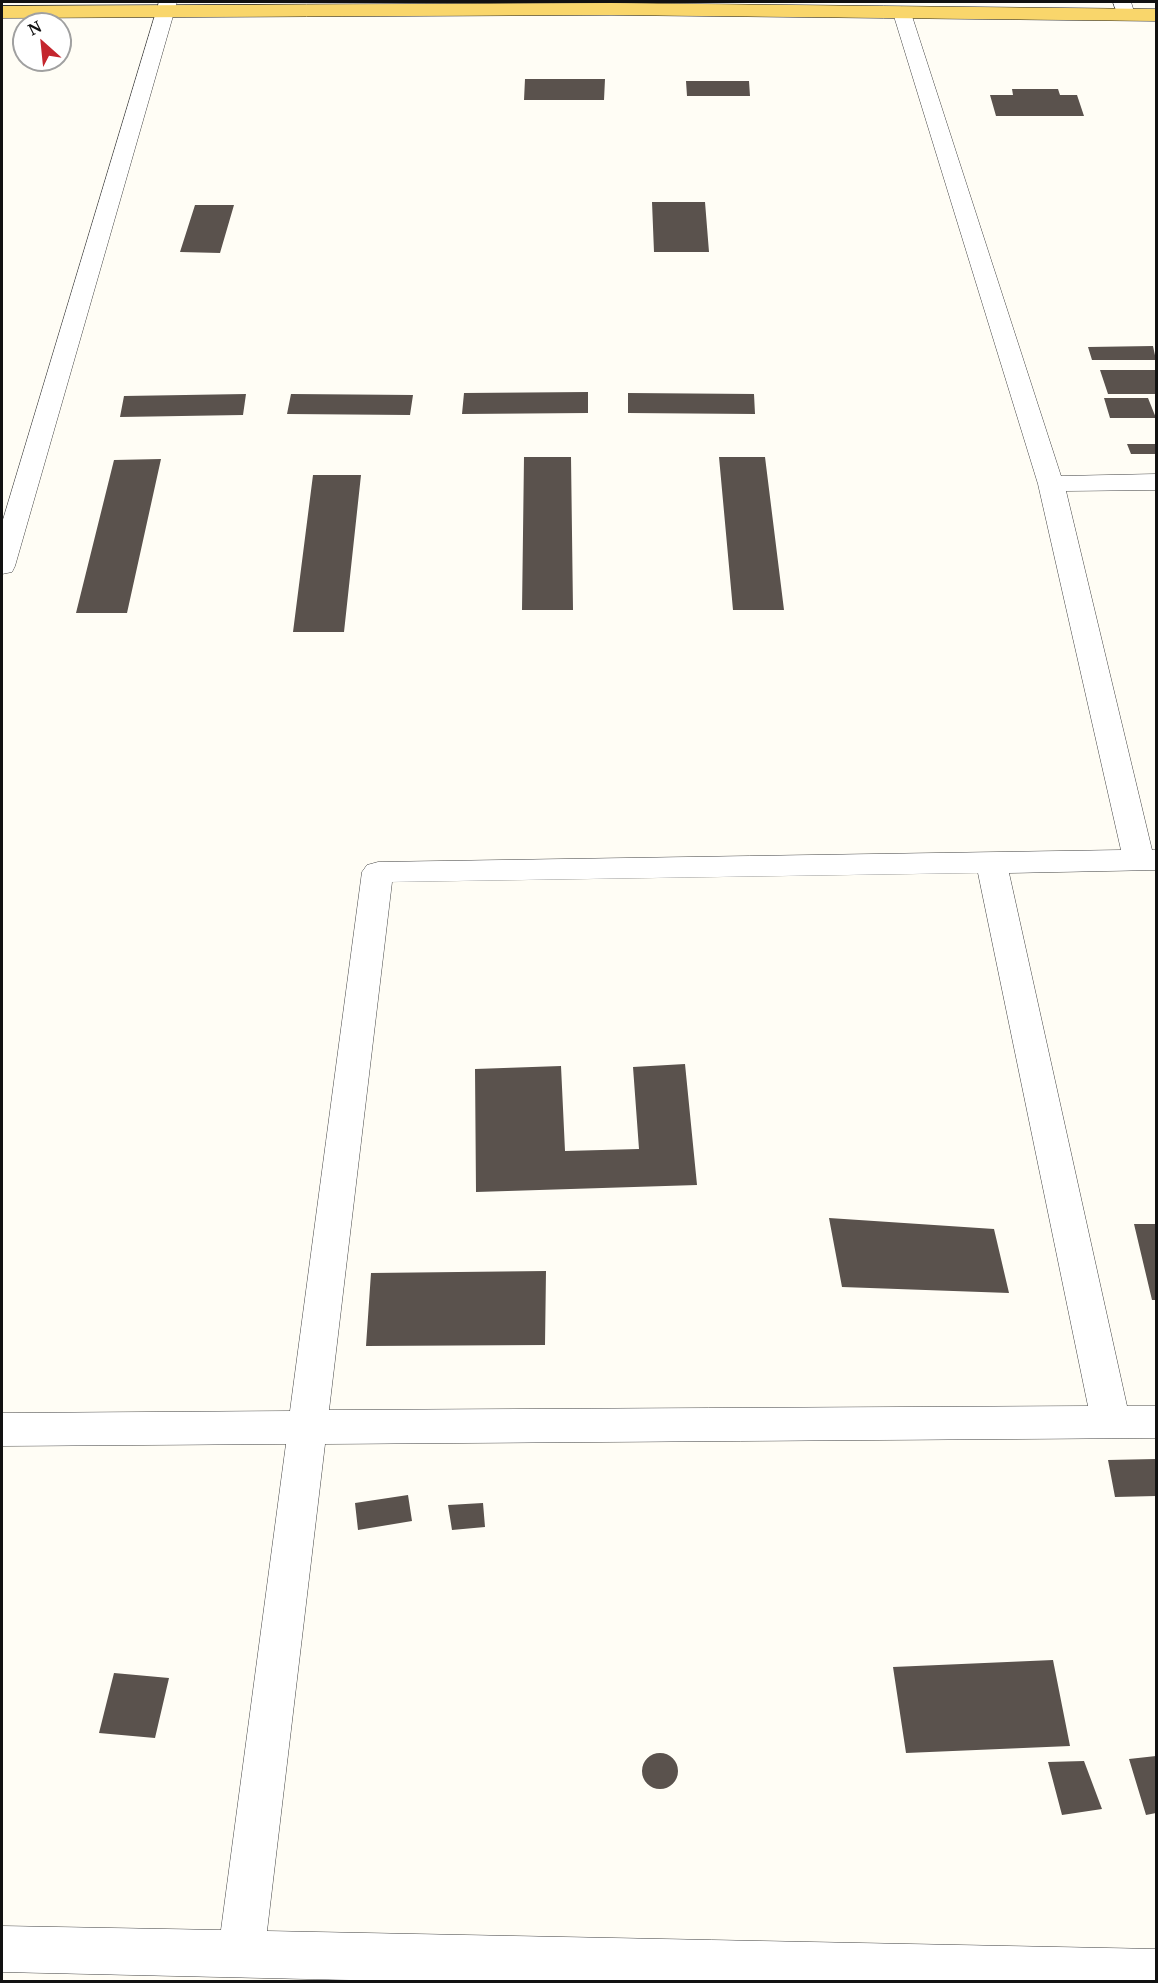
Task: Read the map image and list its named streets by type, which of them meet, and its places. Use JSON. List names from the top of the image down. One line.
{"north":"top left"}
